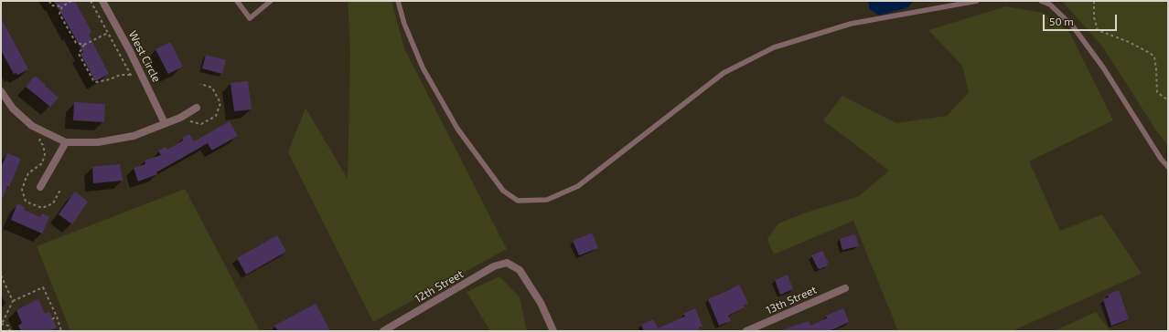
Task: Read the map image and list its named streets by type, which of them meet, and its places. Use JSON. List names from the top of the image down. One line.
{"streets":{"street":["West Circle","12th Street","13th Street"]},"scale_bar":"50 m"}
